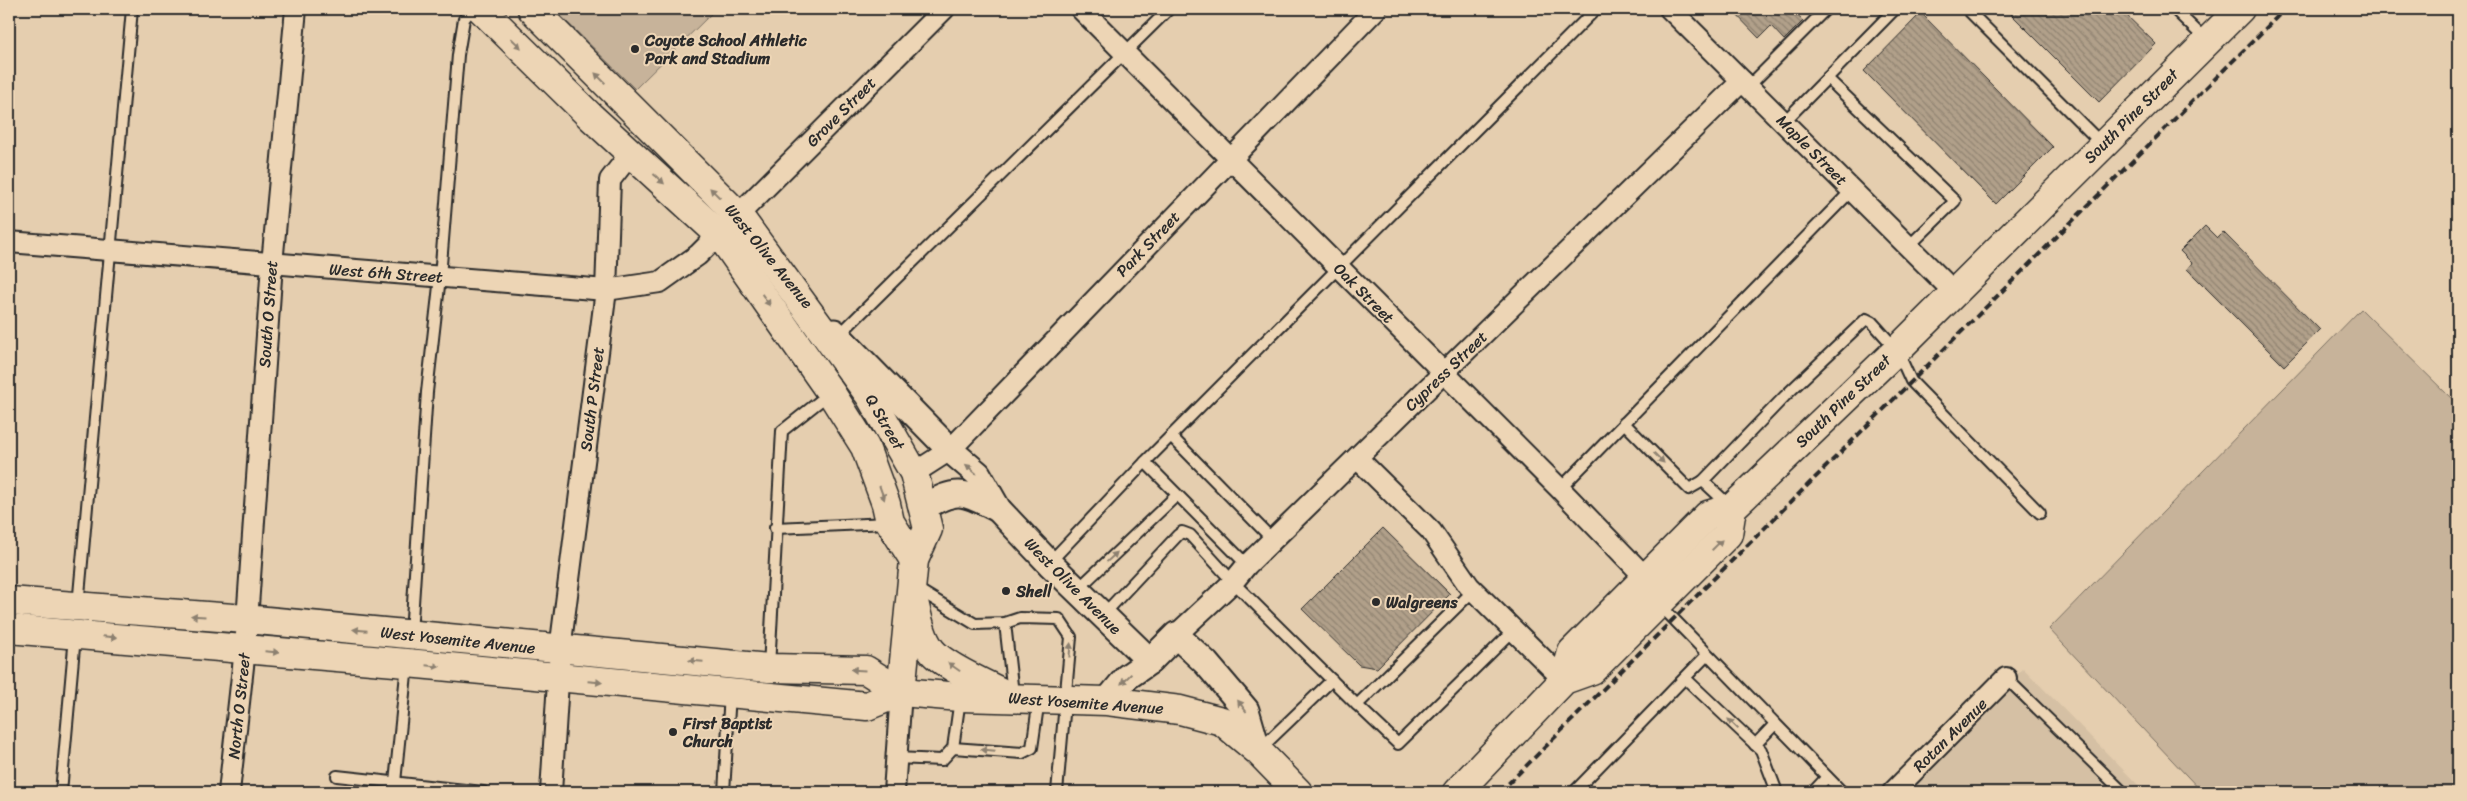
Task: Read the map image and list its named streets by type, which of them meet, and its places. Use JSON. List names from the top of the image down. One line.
{"streets":{"main road":["South Pine Street","West Olive Avenue","Q Street","West Yosemite Avenue"],"street":["Grove Street","Maple Street","Park Street","West 6th Street","Oak Street","South O Street","Cypress Street","South P Street","North O Street","Rotan Avenue"]},"crossings":[["Grove Street","West Olive Avenue"],["Grove Street","West 6th Street"],["South Pine Street","Maple Street"],["Maple Street","Cypress Street"],["Park Street","West Olive Avenue"],["Park Street","Oak Street"],["Park Street","Q Street"],["West Olive Avenue","West 6th Street"],["West Olive Avenue","Cypress Street"],["West Olive Avenue","South P Street"],["West Olive Avenue","Q Street"],["West 6th Street","South O Street"],["West 6th Street","South P Street"],["Oak Street","Cypress Street"],["South O Street","West Yosemite Avenue"],["South O Street","North O Street"],["Cypress Street","West Yosemite Avenue"],["South P Street","West Yosemite Avenue"],["Q Street","West Yosemite Avenue"],["West Yosemite Avenue","North O Street"]],"places":["Coyote School Athletic Park and Stadium","Shell","Walgreens","First Baptist Church"]}
